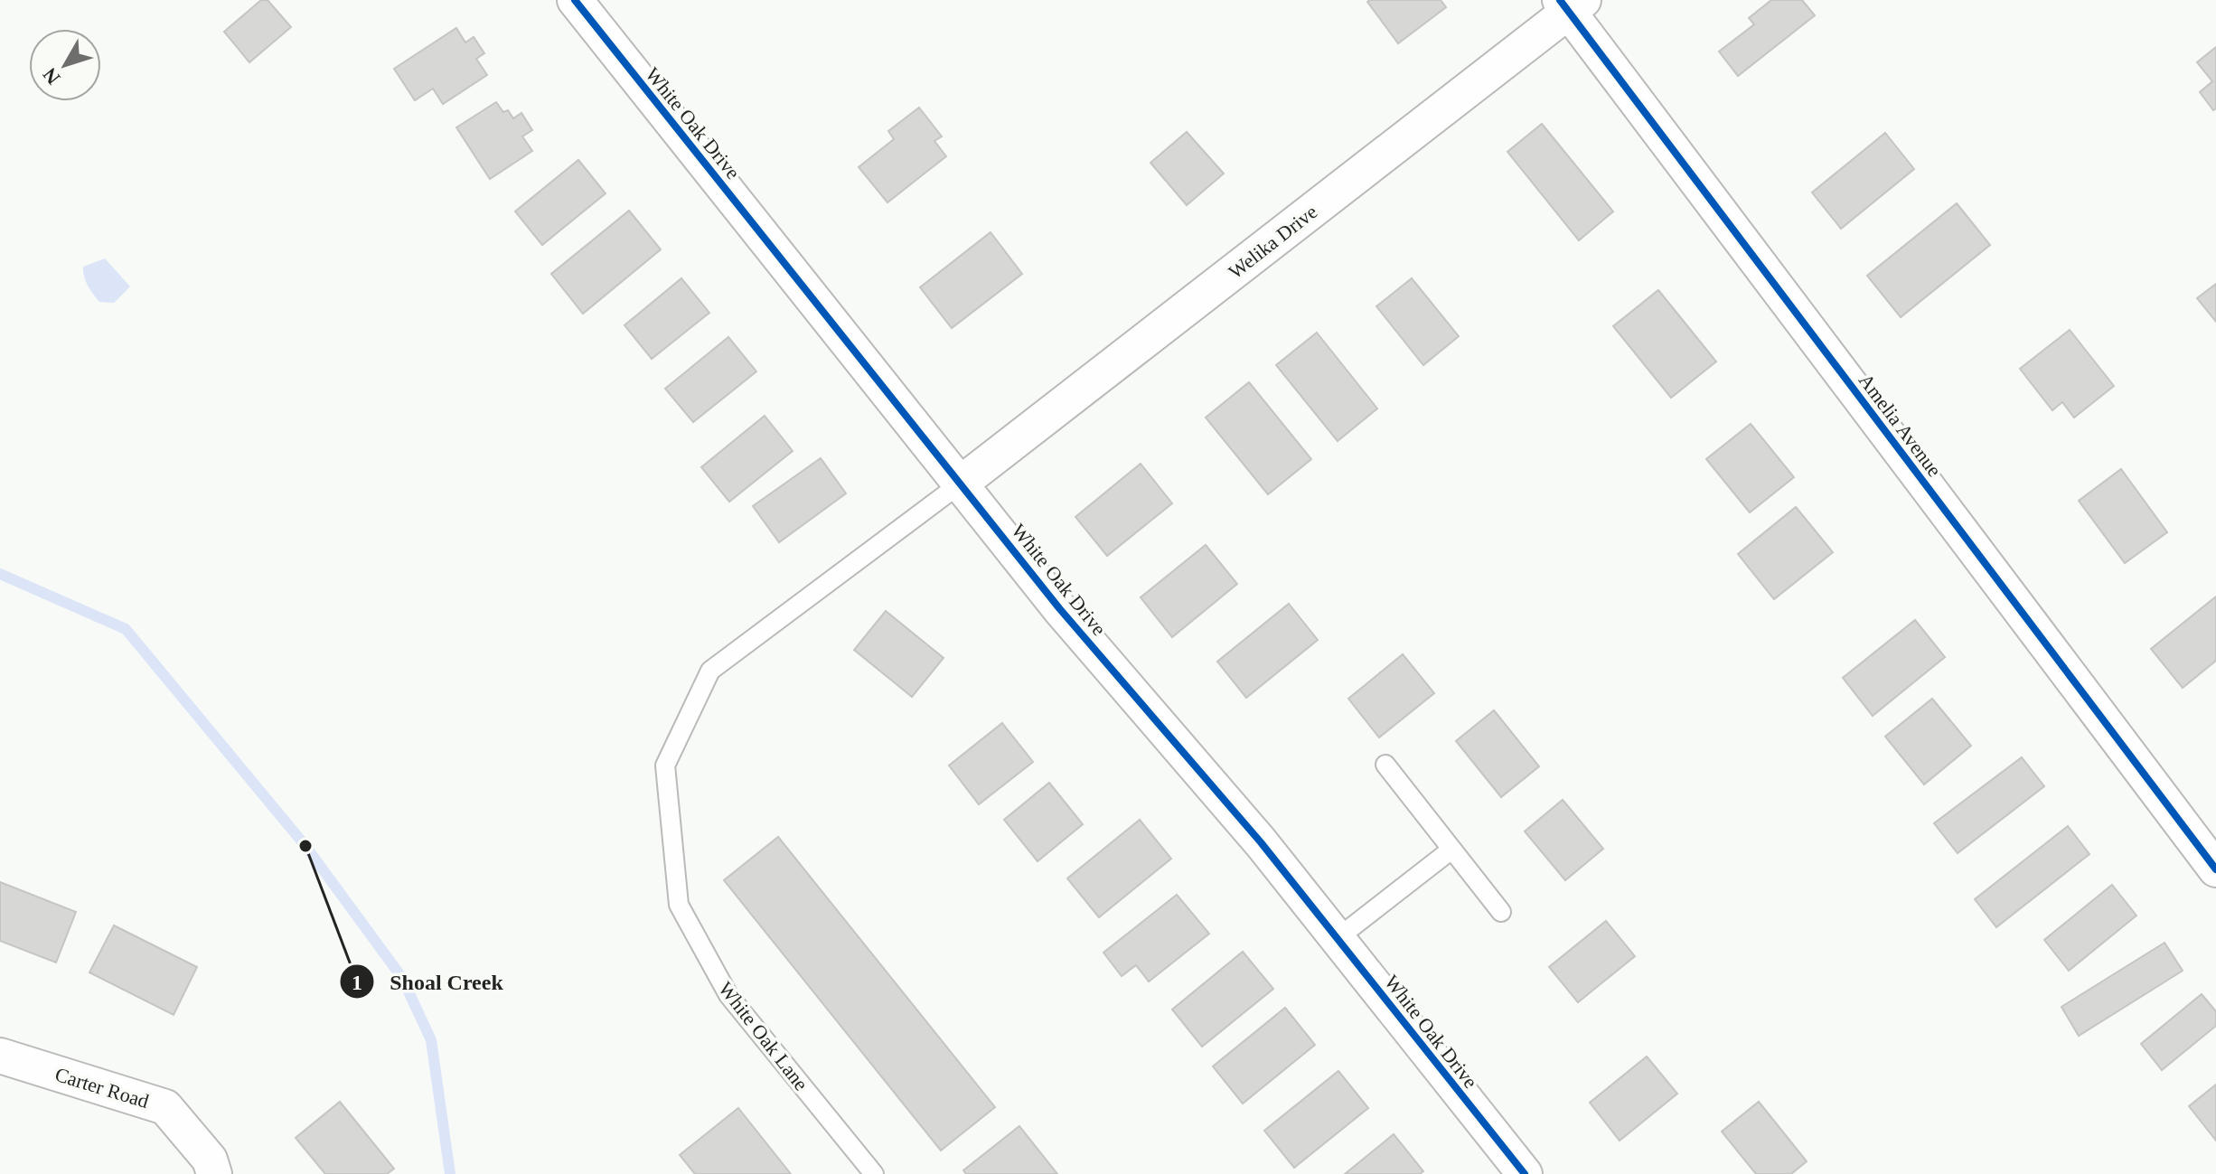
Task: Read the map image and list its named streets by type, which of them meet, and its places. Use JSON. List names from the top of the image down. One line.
{"streets":{"street":["White Oak Drive","Welika Drive","Amelia Avenue","Carter Road"],"lane":["White Oak Lane"]},"crossings":[["White Oak Drive","Welika Drive"],["White Oak Drive","White Oak Lane"],["Welika Drive","Amelia Avenue"],["Welika Drive","White Oak Lane"]],"places":["Shoal Creek"],"north":"bottom left"}
